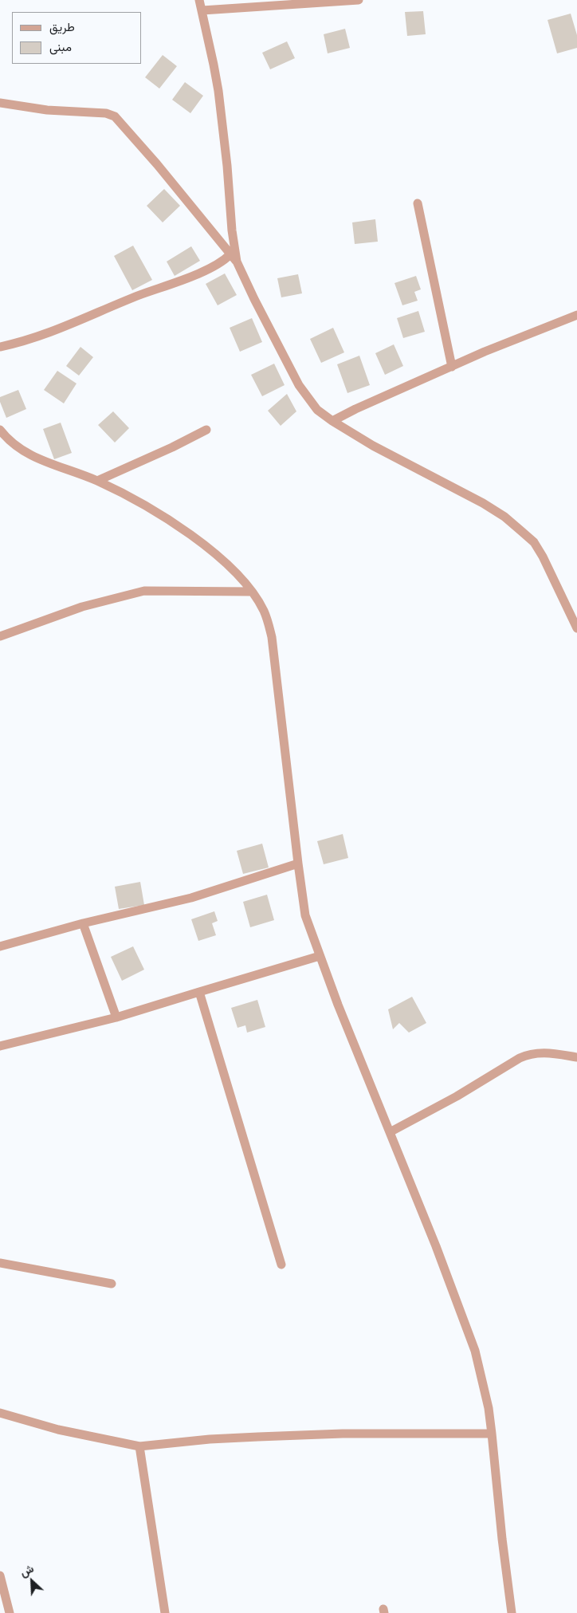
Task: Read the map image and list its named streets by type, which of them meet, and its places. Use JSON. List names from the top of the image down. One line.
{"legend":["طريق","مبنى"],"north":"top left"}
